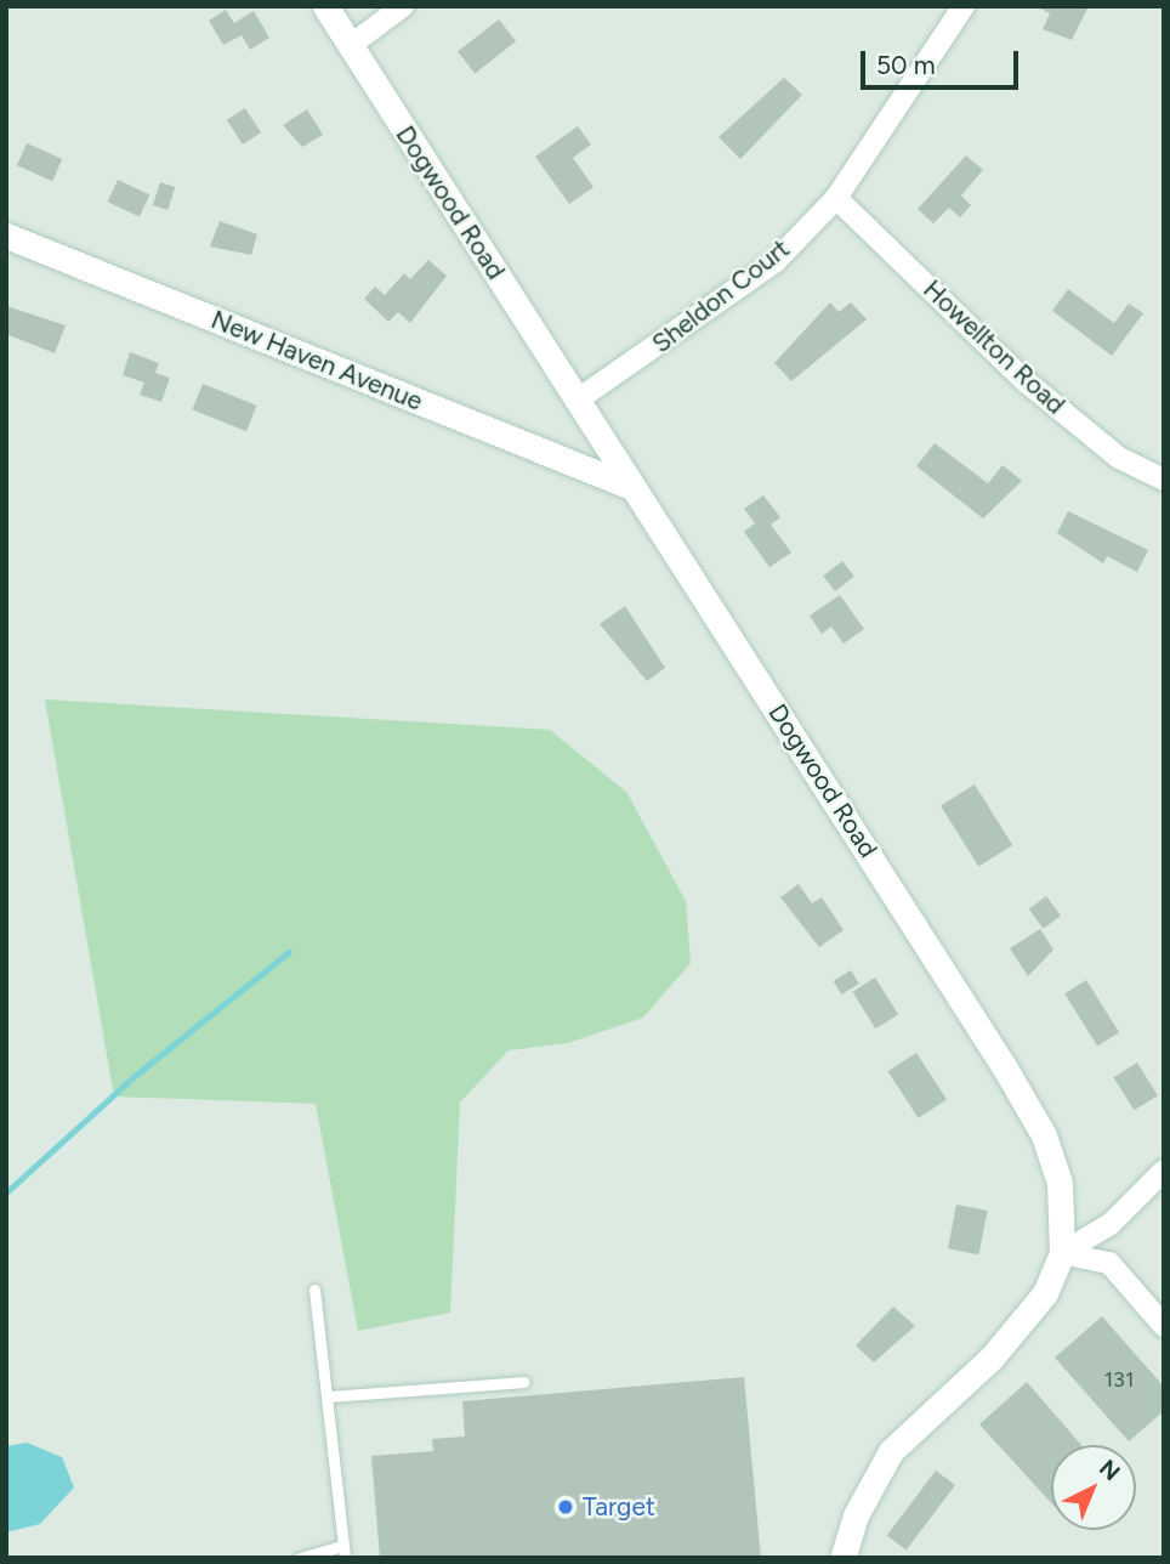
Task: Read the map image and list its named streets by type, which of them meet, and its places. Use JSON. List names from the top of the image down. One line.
{"streets":{"street":["Dogwood Road","Sheldon Court","Howellton Road","New Haven Avenue"]},"crossings":[["Dogwood Road","Sheldon Court"],["Dogwood Road","New Haven Avenue"],["Sheldon Court","Howellton Road"]],"places":["Target"],"house_numbers":["131"],"scale_bar":"50 m","north":"top right"}
